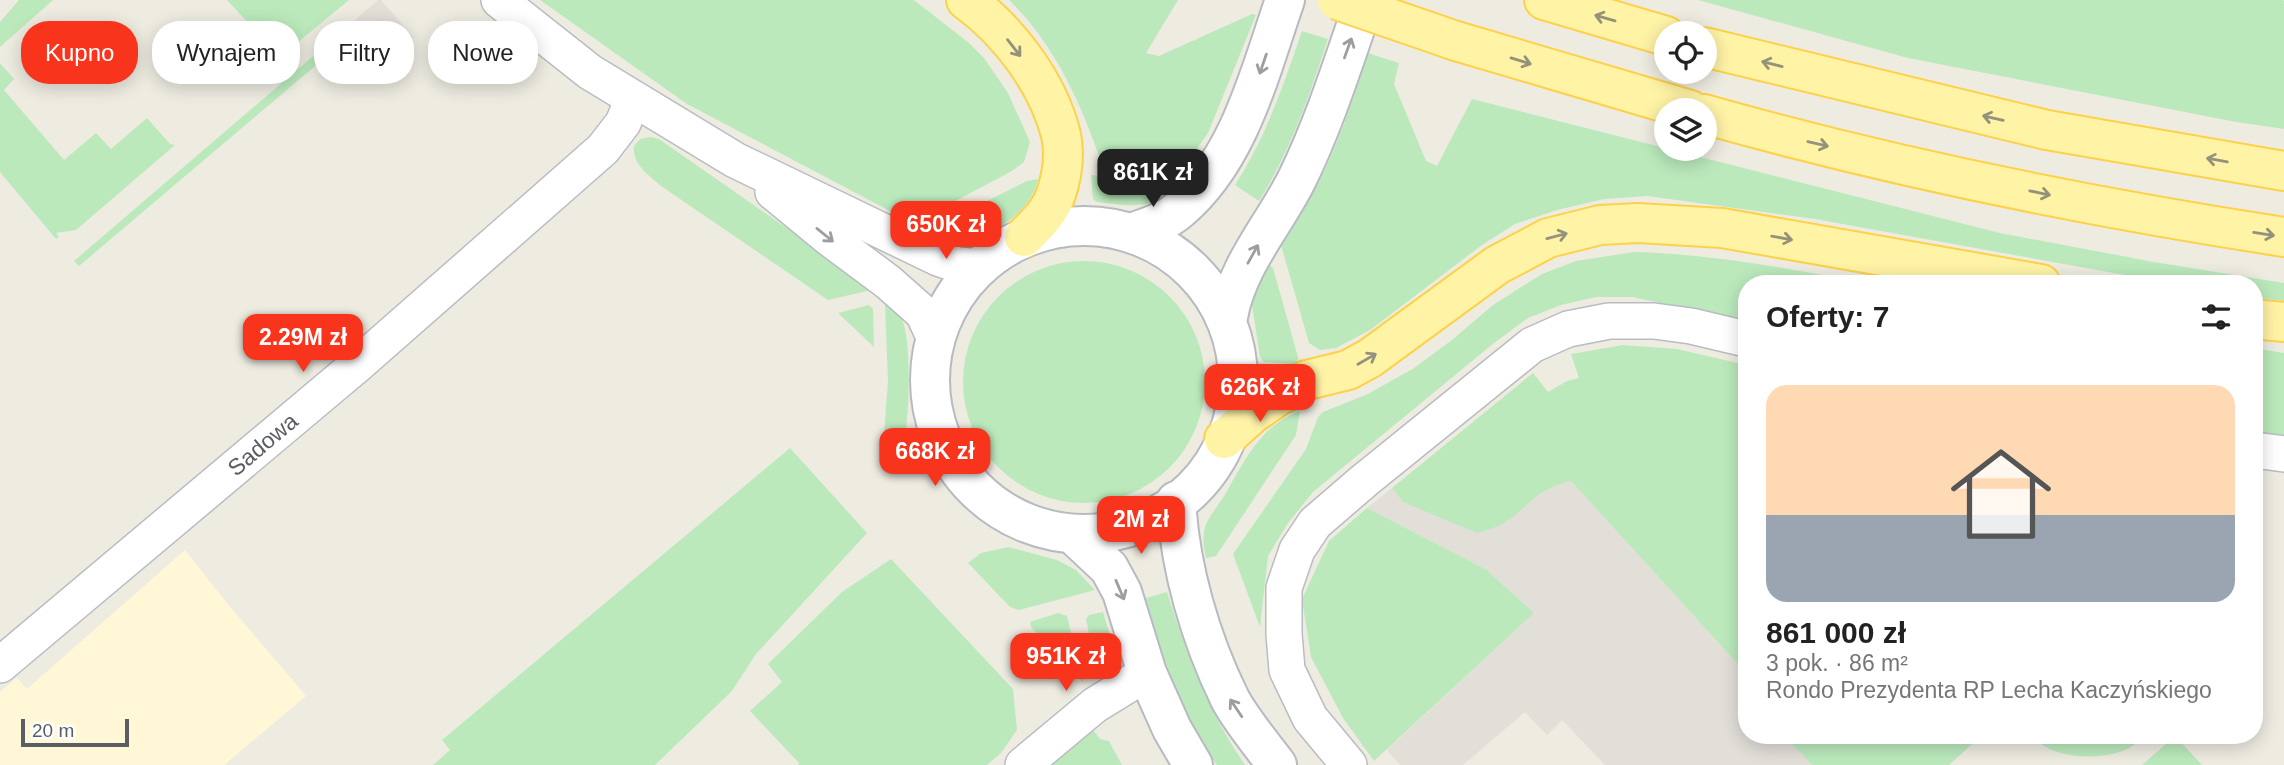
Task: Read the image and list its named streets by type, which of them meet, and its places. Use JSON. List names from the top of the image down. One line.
{"streets":{"street":["Sadowa"]},"scale_bar":"20 m","page":{"chip":["Kupno","Wynajem","Filtry","Nowe"],"price":["861K zł","650K zł","2.29M zł","626K zł","668K zł","2M zł","951K zł"],"heading":"Oferty: 7","list":[{"name":"861 000 zł","note":"3 pok. · 86 m² · Rondo Prezydenta RP Lecha Kaczyńskiego"}],"scale":"20 m"}}
